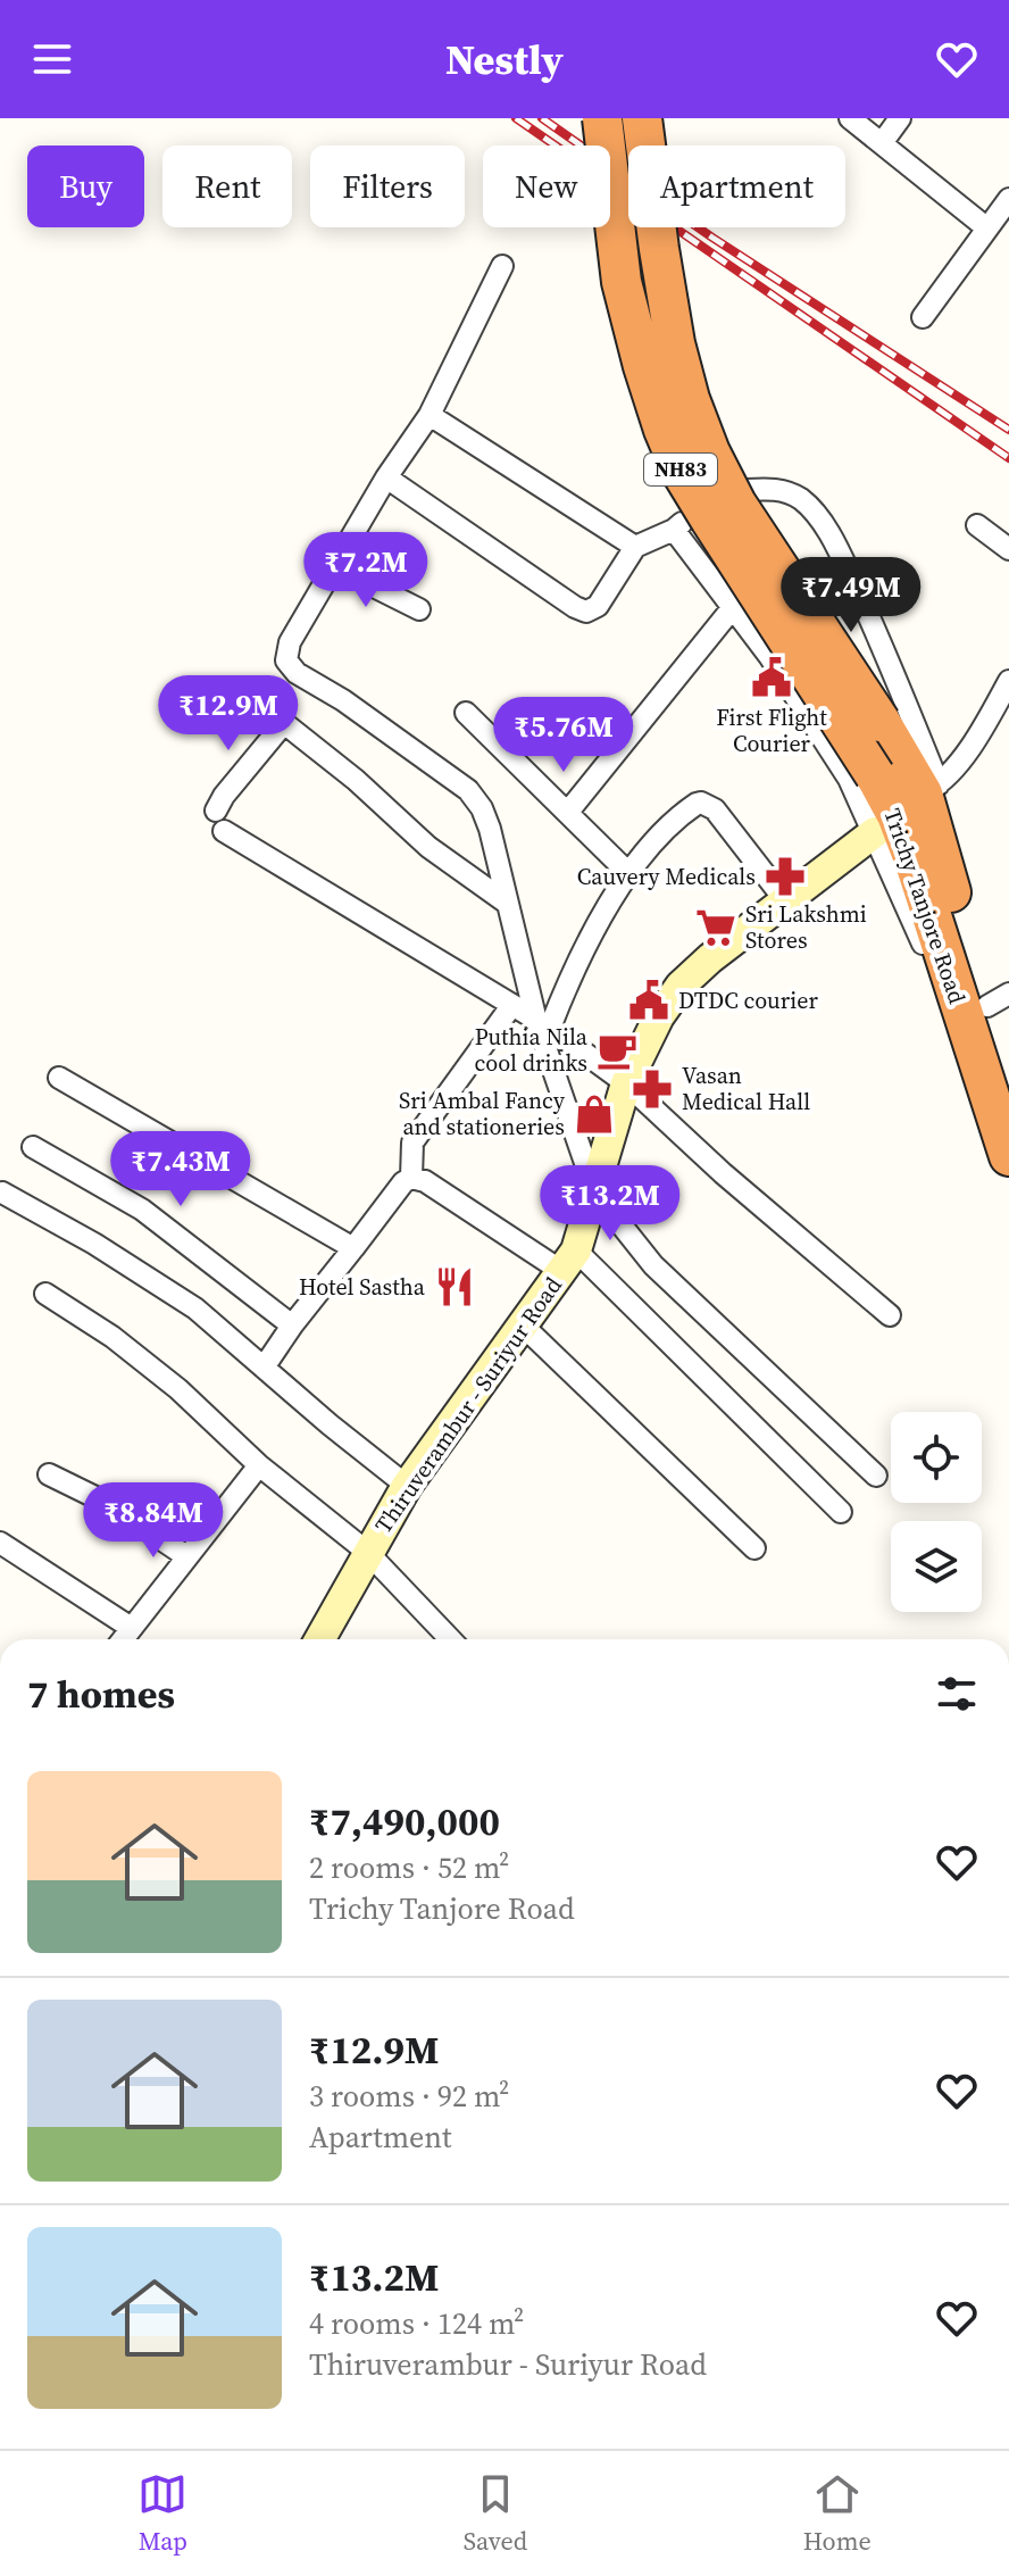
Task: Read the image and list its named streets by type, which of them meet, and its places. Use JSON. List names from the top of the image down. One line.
{"streets":{"highway":["NH83","Trichy Tanjore Road"],"main road":["Thiruverambur - Suriyur Road"]},"places":{"public building":["First Flight Courier","DTDC courier"],"pharmacy":["Cauvery Medicals","Vasan Medical Hall"],"supermarket":["Sri Lakshmi Stores"],"cafe":["Puthia Nila cool drinks"],"shop":["Sri Ambal Fancy and stationeries"],"restaurant":["Hotel Sastha"]},"page":{"header":"Nestly","chip":["Buy","Rent","Filters","New","Apartment"],"price":["₹7.2M","₹7.49M","₹12.9M","₹5.76M","₹7.43M","₹13.2M","₹8.84M"],"heading":"7 homes","list":[{"name":"₹7,490,000","note":"2 rooms · 52 m² · Trichy Tanjore Road"},{"name":"₹12.9M","note":"3 rooms · 92 m² · Apartment"},{"name":"₹13.2M","note":"4 rooms · 124 m² · Thiruverambur - Suriyur Road"}],"tabs":["Map","Saved","Home"]}}
